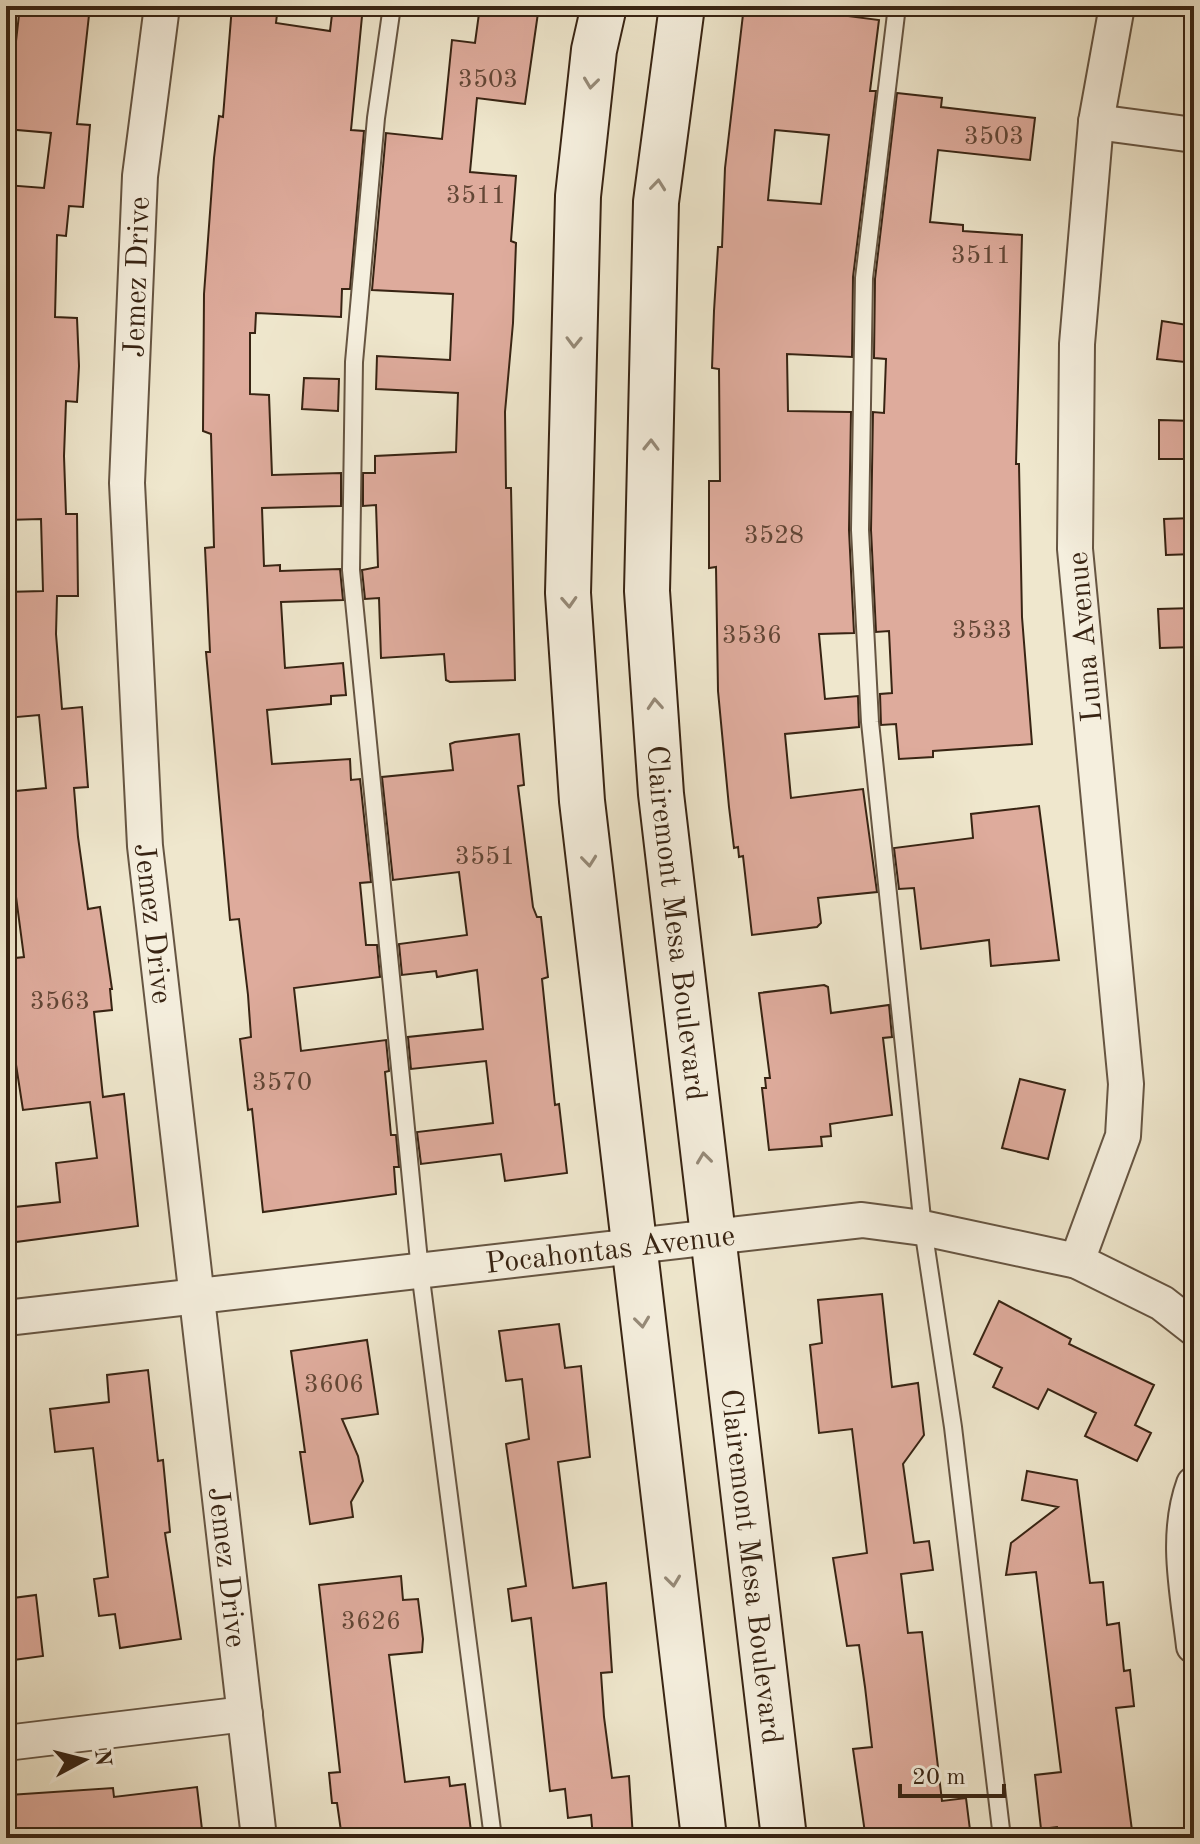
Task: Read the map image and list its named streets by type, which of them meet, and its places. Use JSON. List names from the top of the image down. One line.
{"streets":{"main road":["Clairemont Mesa Boulevard"],"street":["Jemez Drive","Luna Avenue","Pocahontas Avenue"]},"crossings":[["Jemez Drive","Pocahontas Avenue"],["Luna Avenue","Pocahontas Avenue"],["Clairemont Mesa Boulevard","Pocahontas Avenue"]],"house_numbers":["3503","3503","3511","3511","3528","3533","3536","3551","3563","3570","3606","3626"],"scale_bar":"20 m","north":"right"}
